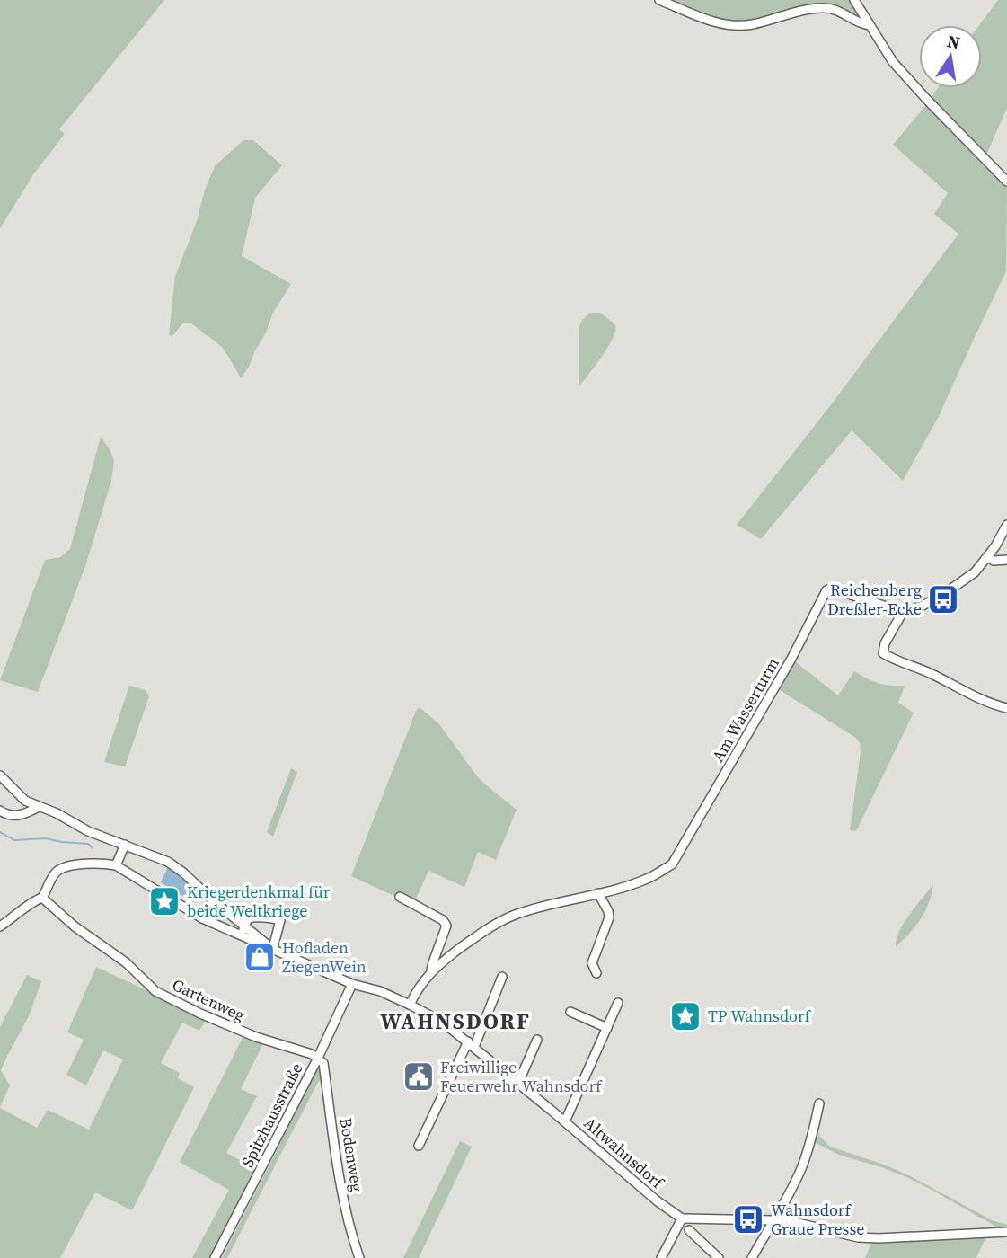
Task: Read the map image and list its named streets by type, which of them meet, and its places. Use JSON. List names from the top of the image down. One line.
{"streets":{"street":["Am Wasserturm","Gartenweg","Spitzhausstraße","Altwahnsdorf","Bodenweg"]},"crossings":[["Gartenweg","Spitzhausstraße"],["Gartenweg","Bodenweg"],["Spitzhausstraße","Altwahnsdorf"],["Spitzhausstraße","Bodenweg"]],"districts":["WAHNSDORF"],"places":{"bus stop":["Reichenberg Dreßler-Ecke","Wahnsdorf Graue Presse"],"place":["Kriegerdenkmal für beide Weltkriege","TP Wahnsdorf"],"shop":["Hofladen ZiegenWein"],"public building":["Freiwillige Feuerwehr Wahnsdorf"]},"north":"top"}
